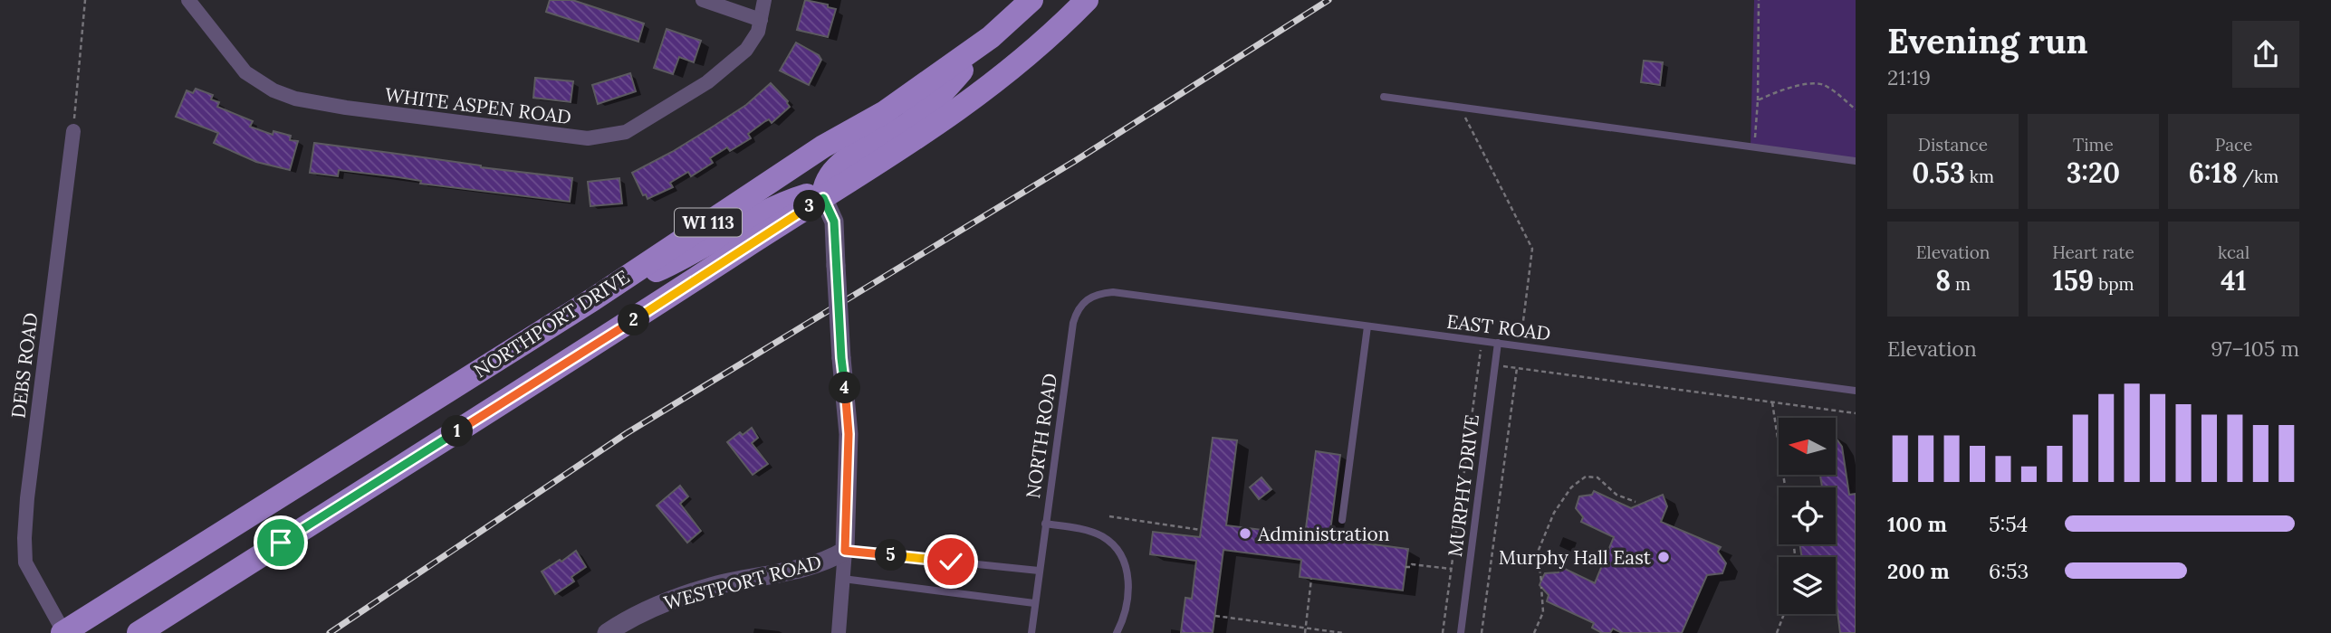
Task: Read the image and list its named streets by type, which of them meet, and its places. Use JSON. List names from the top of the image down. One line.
{"streets":{"main road":["WI 113","NORTHPORT DRIVE"],"street":["WHITE ASPEN ROAD","DEBS ROAD","WESTPORT ROAD"],"lane":["EAST ROAD","NORTH ROAD","MURPHY DRIVE"]},"crossings":[["NORTHPORT DRIVE","DEBS ROAD"],["EAST ROAD","NORTH ROAD"],["EAST ROAD","MURPHY DRIVE"]],"places":["Administration","Murphy Hall East"],"north":"left","page":{"heading":["Evening run","21:19"],"stats":[["Distance","0.53 km"],["Time","3:20"],["Pace","6:18 /km"],["Elevation","8 m"],["Heart rate","159 bpm"],["kcal","41"]],"pins":["3","2","4","1","5"],"chart":["Elevation","97–105 m"],"list":[{"name":"100 m","note":"5:54"},{"name":"200 m","note":"6:53"}]}}
